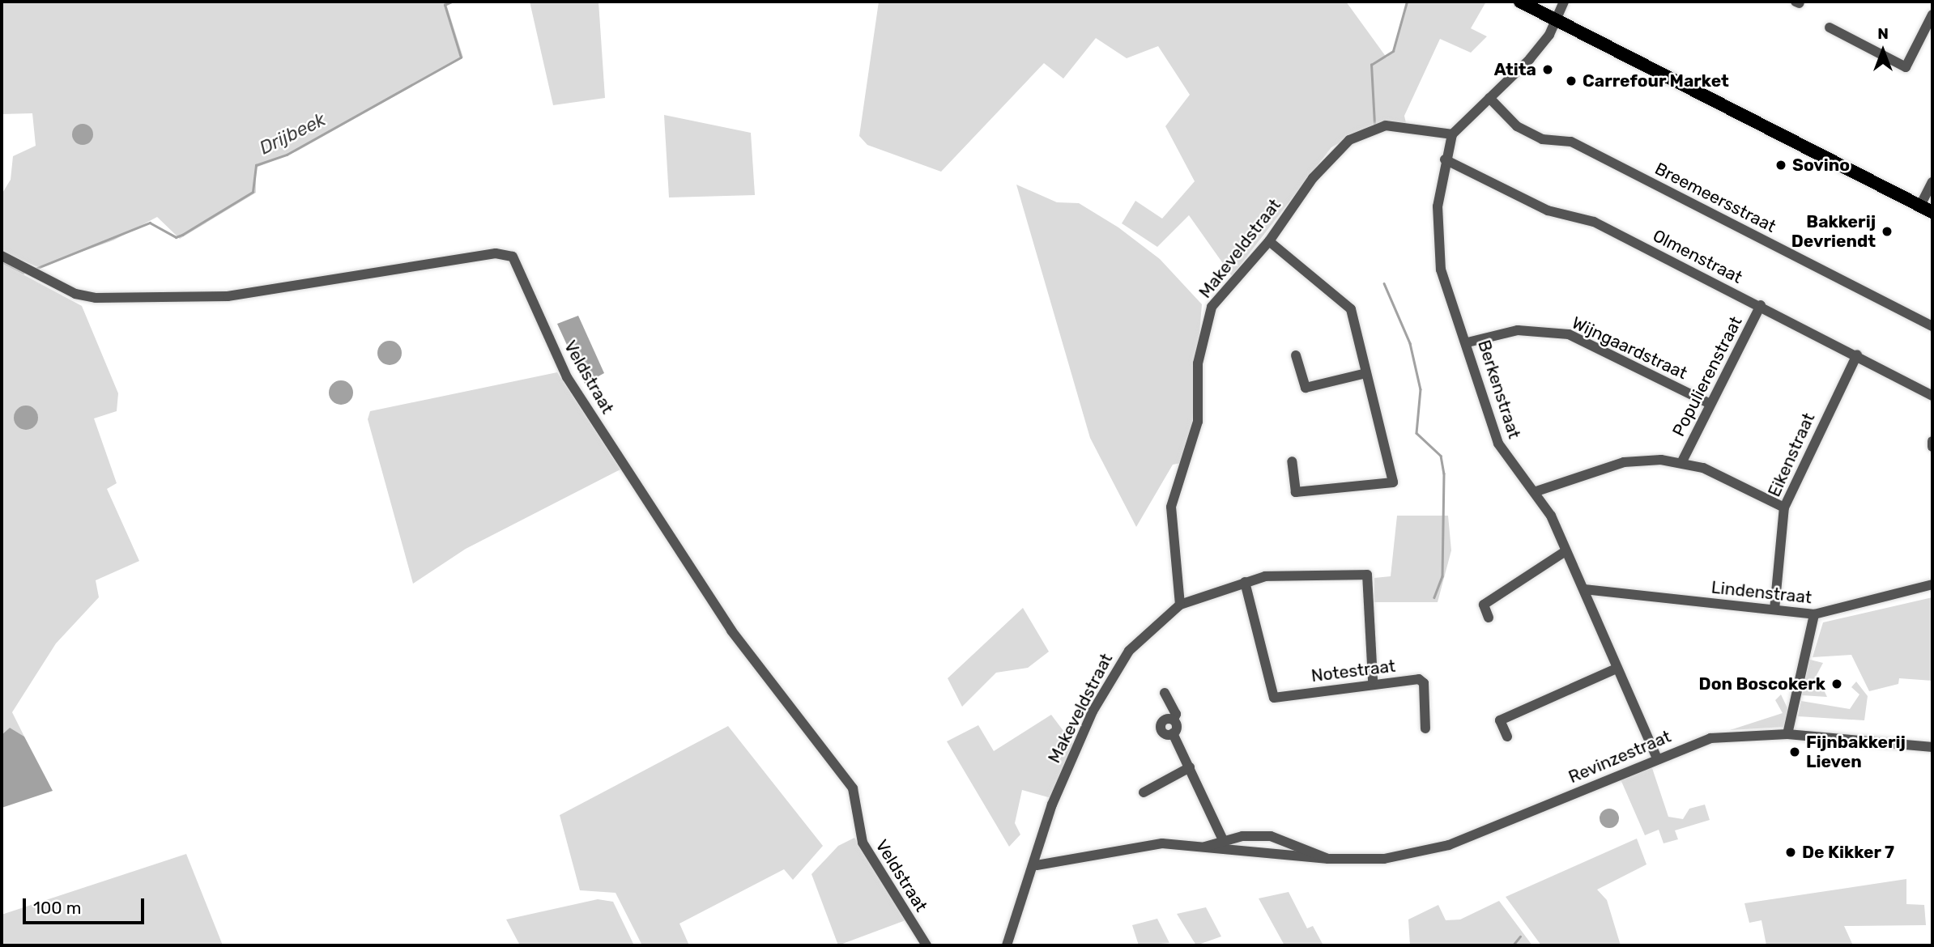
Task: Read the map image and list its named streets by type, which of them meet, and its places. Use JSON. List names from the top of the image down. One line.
{"streets":{"street":["Breemeersstraat","Makeveldstraat","Olmenstraat","Wijngaardstraat","Populierenstraat","Veldstraat","Berkenstraat","Eikenstraat","Lindenstraat","Notestraat","Revinzestraat"]},"crossings":[["Makeveldstraat","Berkenstraat"],["Makeveldstraat","Revinzestraat"],["Olmenstraat","Populierenstraat"],["Olmenstraat","Berkenstraat"],["Olmenstraat","Eikenstraat"],["Wijngaardstraat","Populierenstraat"],["Wijngaardstraat","Berkenstraat"],["Berkenstraat","Lindenstraat"],["Berkenstraat","Revinzestraat"],["Eikenstraat","Lindenstraat"]],"water":["Drijbeek"],"places":["Atita","Carrefour Market","Sovino","Bakkerij Devriendt","Don Boscokerk","Fijnbakkerij Lieven","De Kikker 7"],"scale_bar":"100 m","north":"top"}
